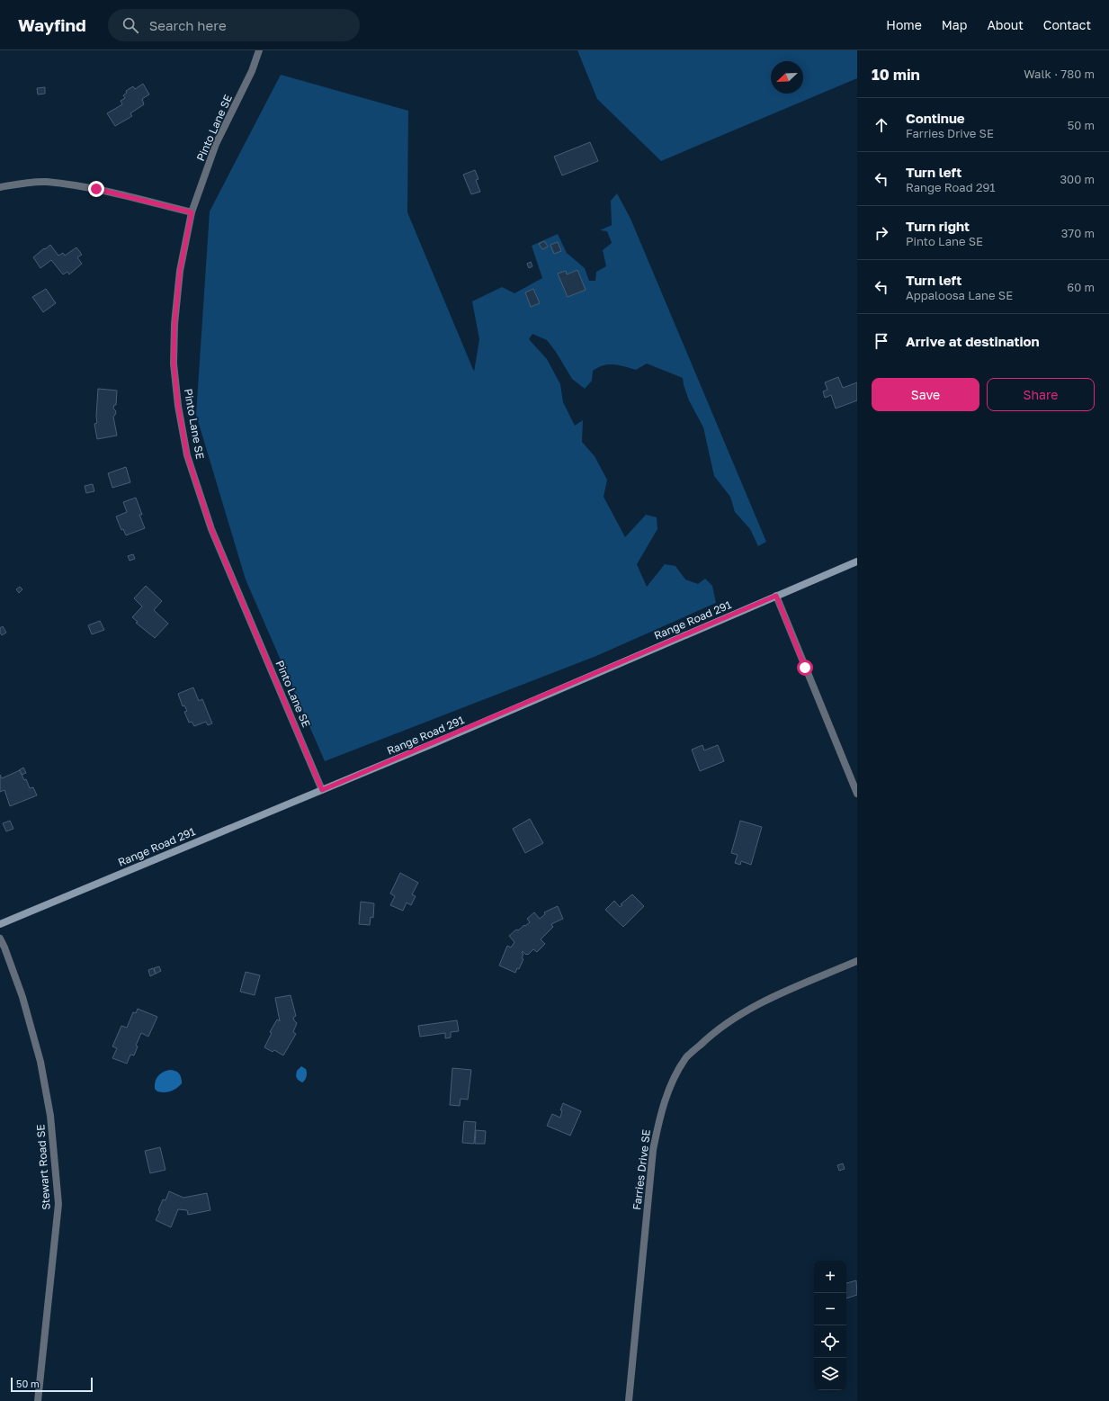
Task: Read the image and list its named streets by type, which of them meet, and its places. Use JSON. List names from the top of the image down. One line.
{"streets":{"street":["Pinto Lane SE","Range Road 291","Stewart Road SE","Farries Drive SE"]},"crossings":[["Pinto Lane SE","Range Road 291"]],"scale_bar":"50 m","north":"bottom left","page":{"header":"Wayfind","search":"Search here","nav":["Home","Map","About","Contact"],"heading":["10 min","Walk · 780 m"],"list":[["Continue","Farries Drive SE","50 m"],["Turn left","Range Road 291","300 m"],["Turn right","Pinto Lane SE","370 m"],["Turn left","Appaloosa Lane SE","60 m"],"Arrive at destination"],"buttons":["Save","Share"],"map_buttons":["+","−"],"scale":"50 m"}}
